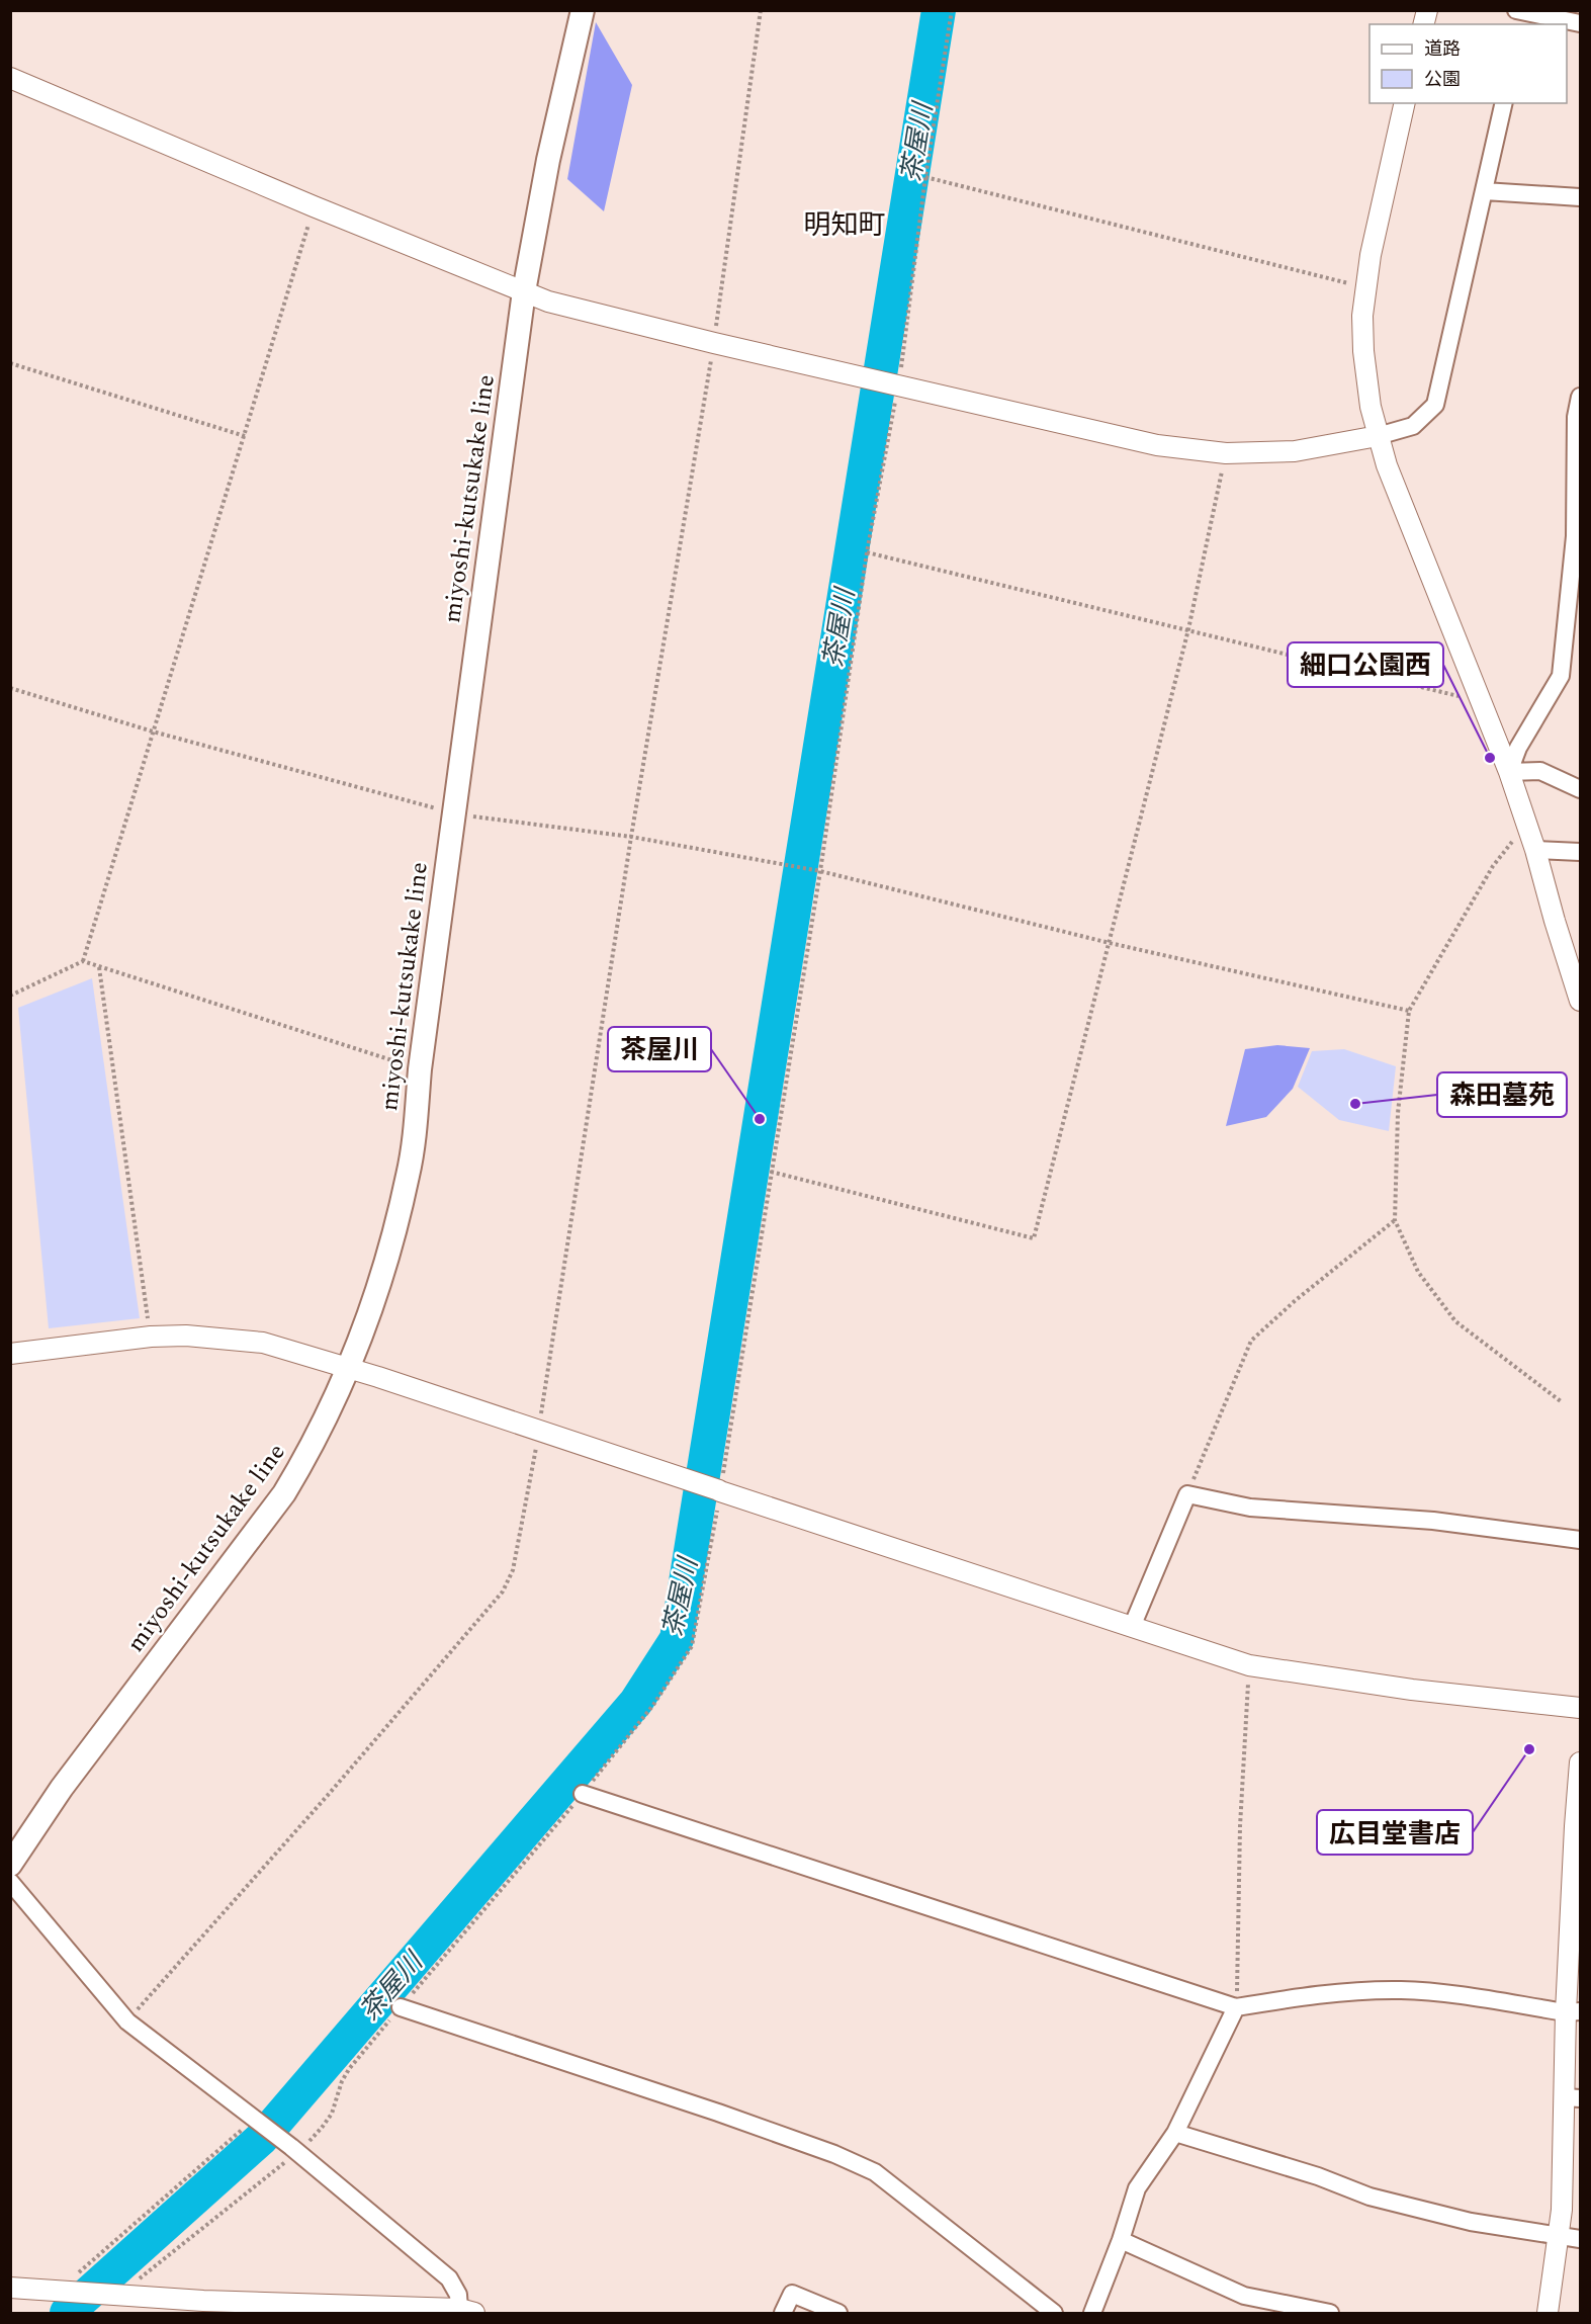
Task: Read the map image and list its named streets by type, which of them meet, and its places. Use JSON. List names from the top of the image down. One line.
{"streets":{"main road":["miyoshi-kutsukake line"]},"districts":["明知町"],"water":["茶屋川"],"places":["細口公園西","森田墓苑","茶屋川","広目堂書店"],"legend":["道路","公園"]}
